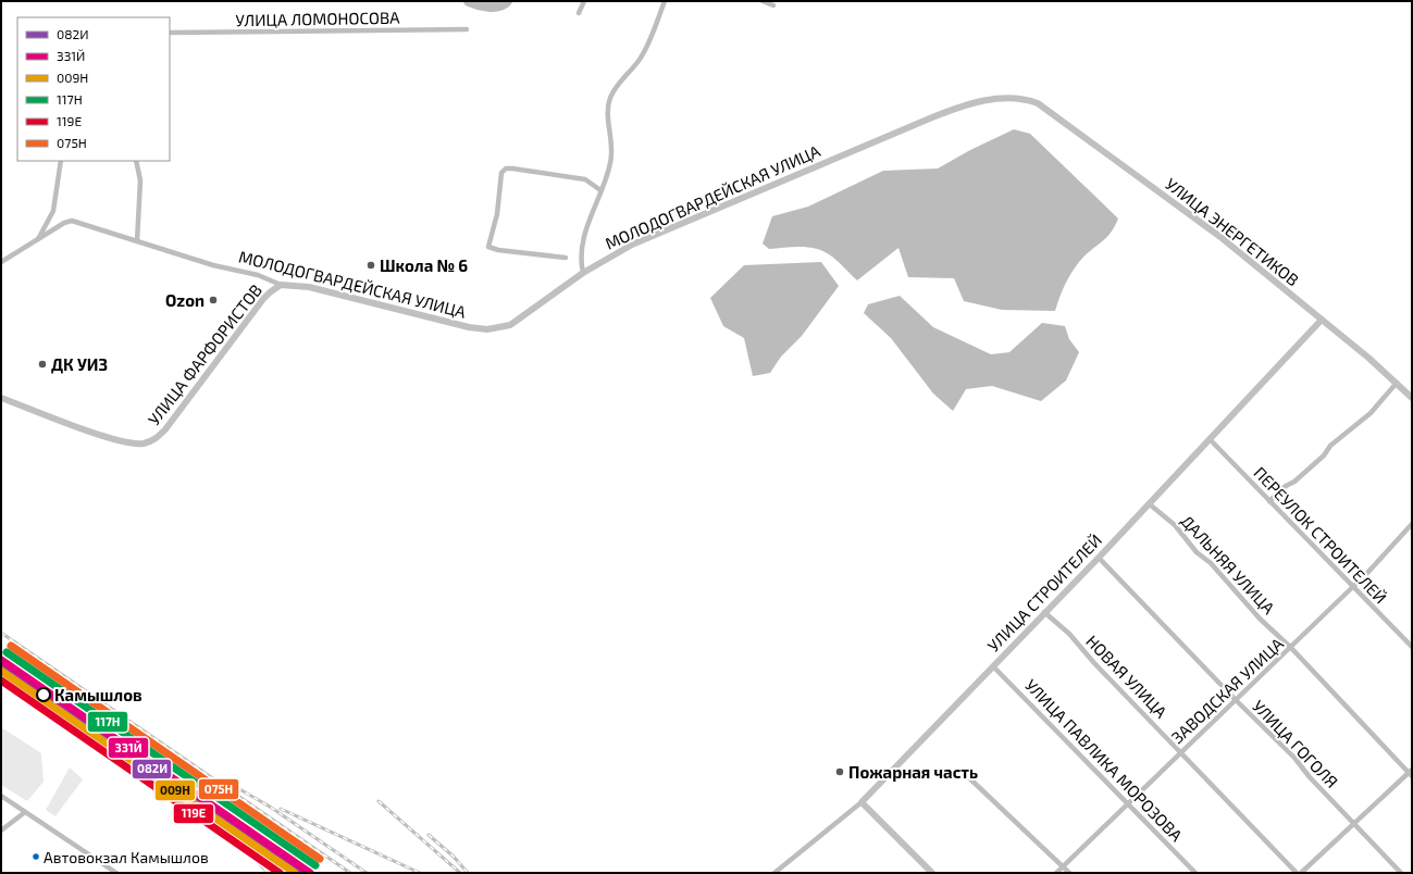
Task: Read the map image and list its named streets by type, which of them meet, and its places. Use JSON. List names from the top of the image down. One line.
{"streets":{"street":["УЛИЦА ЛОМОНОСОВА","МОЛОДОГВАРДЕЙСКАЯ УЛИЦА","УЛИЦА ЭНЕРГЕТИКОВ","УЛИЦА ФАРФОРИСТОВ","ПЕРЕУЛОК СТРОИТЕЛЕЙ","ДАЛЬНЯЯ УЛИЦА","УЛИЦА СТРОИТЕЛЕЙ","НОВАЯ УЛИЦА","ЗАВОДСКАЯ УЛИЦА","УЛИЦА ГОГОЛЯ","УЛИЦА ПАВЛИКА МОРОЗОВА"]},"crossings":[["МОЛОДОГВАРДЕЙСКАЯ УЛИЦА","УЛИЦА ЭНЕРГЕТИКОВ"],["МОЛОДОГВАРДЕЙСКАЯ УЛИЦА","УЛИЦА ФАРФОРИСТОВ"],["УЛИЦА ЭНЕРГЕТИКОВ","УЛИЦА СТРОИТЕЛЕЙ"],["ПЕРЕУЛОК СТРОИТЕЛЕЙ","УЛИЦА СТРОИТЕЛЕЙ"],["ПЕРЕУЛОК СТРОИТЕЛЕЙ","ЗАВОДСКАЯ УЛИЦА"],["ДАЛЬНЯЯ УЛИЦА","УЛИЦА СТРОИТЕЛЕЙ"],["ДАЛЬНЯЯ УЛИЦА","ЗАВОДСКАЯ УЛИЦА"],["УЛИЦА СТРОИТЕЛЕЙ","НОВАЯ УЛИЦА"],["УЛИЦА СТРОИТЕЛЕЙ","УЛИЦА ГОГОЛЯ"],["УЛИЦА СТРОИТЕЛЕЙ","УЛИЦА ПАВЛИКА МОРОЗОВА"],["НОВАЯ УЛИЦА","ЗАВОДСКАЯ УЛИЦА"],["ЗАВОДСКАЯ УЛИЦА","УЛИЦА ГОГОЛЯ"],["ЗАВОДСКАЯ УЛИЦА","УЛИЦА ПАВЛИКА МОРОЗОВА"]],"places":["Школа № 6","Ozon","ДК УИЗ","Камышлов","Пожарная часть","Автовокзал Камышлов"],"lines":["transit line 075Н","transit line 117Н","transit line 331Й","transit line 082И","transit line 009Н","transit line 119Е"],"legend":["082И","331Й","009Н","117Н","119Е","075Н"]}
